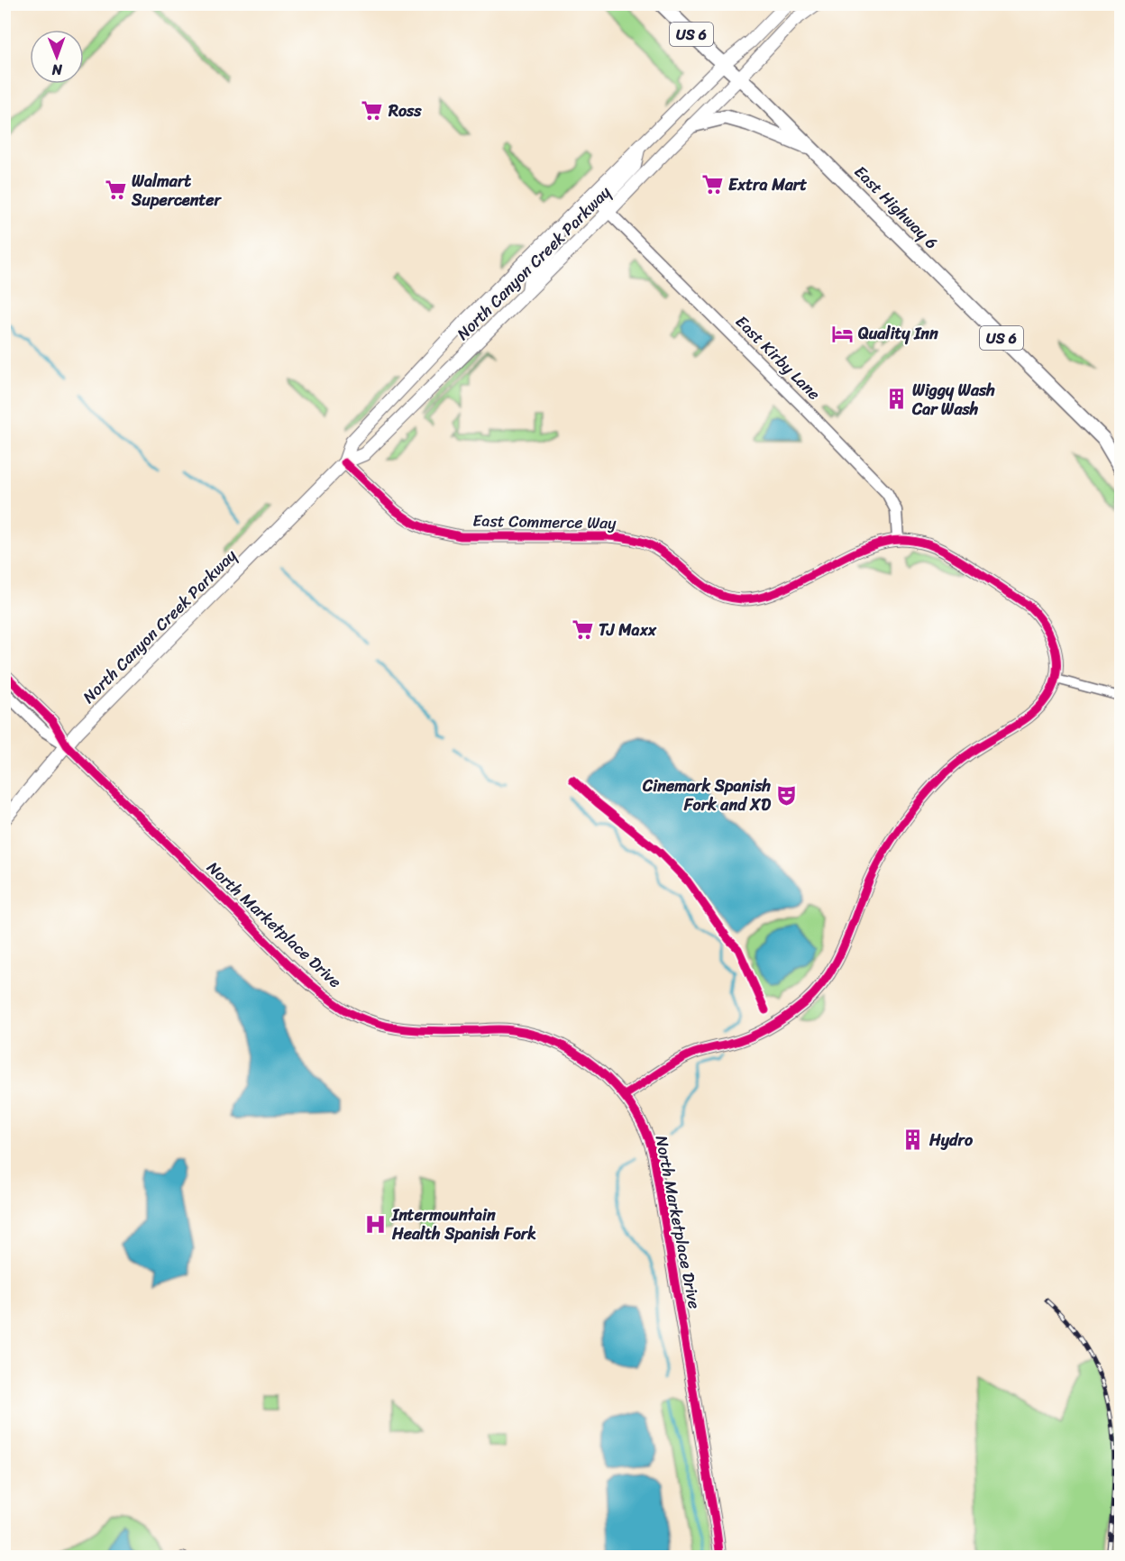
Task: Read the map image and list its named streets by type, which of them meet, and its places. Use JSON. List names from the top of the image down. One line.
{"streets":{"highway":["US 6","East Highway 6"],"main road":["North Canyon Creek Parkway"],"street":["East Kirby Lane","East Commerce Way","North Marketplace Drive"]},"crossings":[["East Highway 6","North Canyon Creek Parkway"],["North Canyon Creek Parkway","East Kirby Lane"],["North Canyon Creek Parkway","East Commerce Way"],["North Canyon Creek Parkway","North Marketplace Drive"],["East Kirby Lane","East Commerce Way"]],"places":{"supermarket":["Ross","Extra Mart","Walmart Supercenter","TJ Maxx"],"hotel":["Quality Inn"],"building":["Wiggy Wash Car Wash","Hydro"],"theatre":["Cinemark Spanish Fork and XD"],"hospital":["Intermountain Health Spanish Fork"]},"north":"bottom"}
